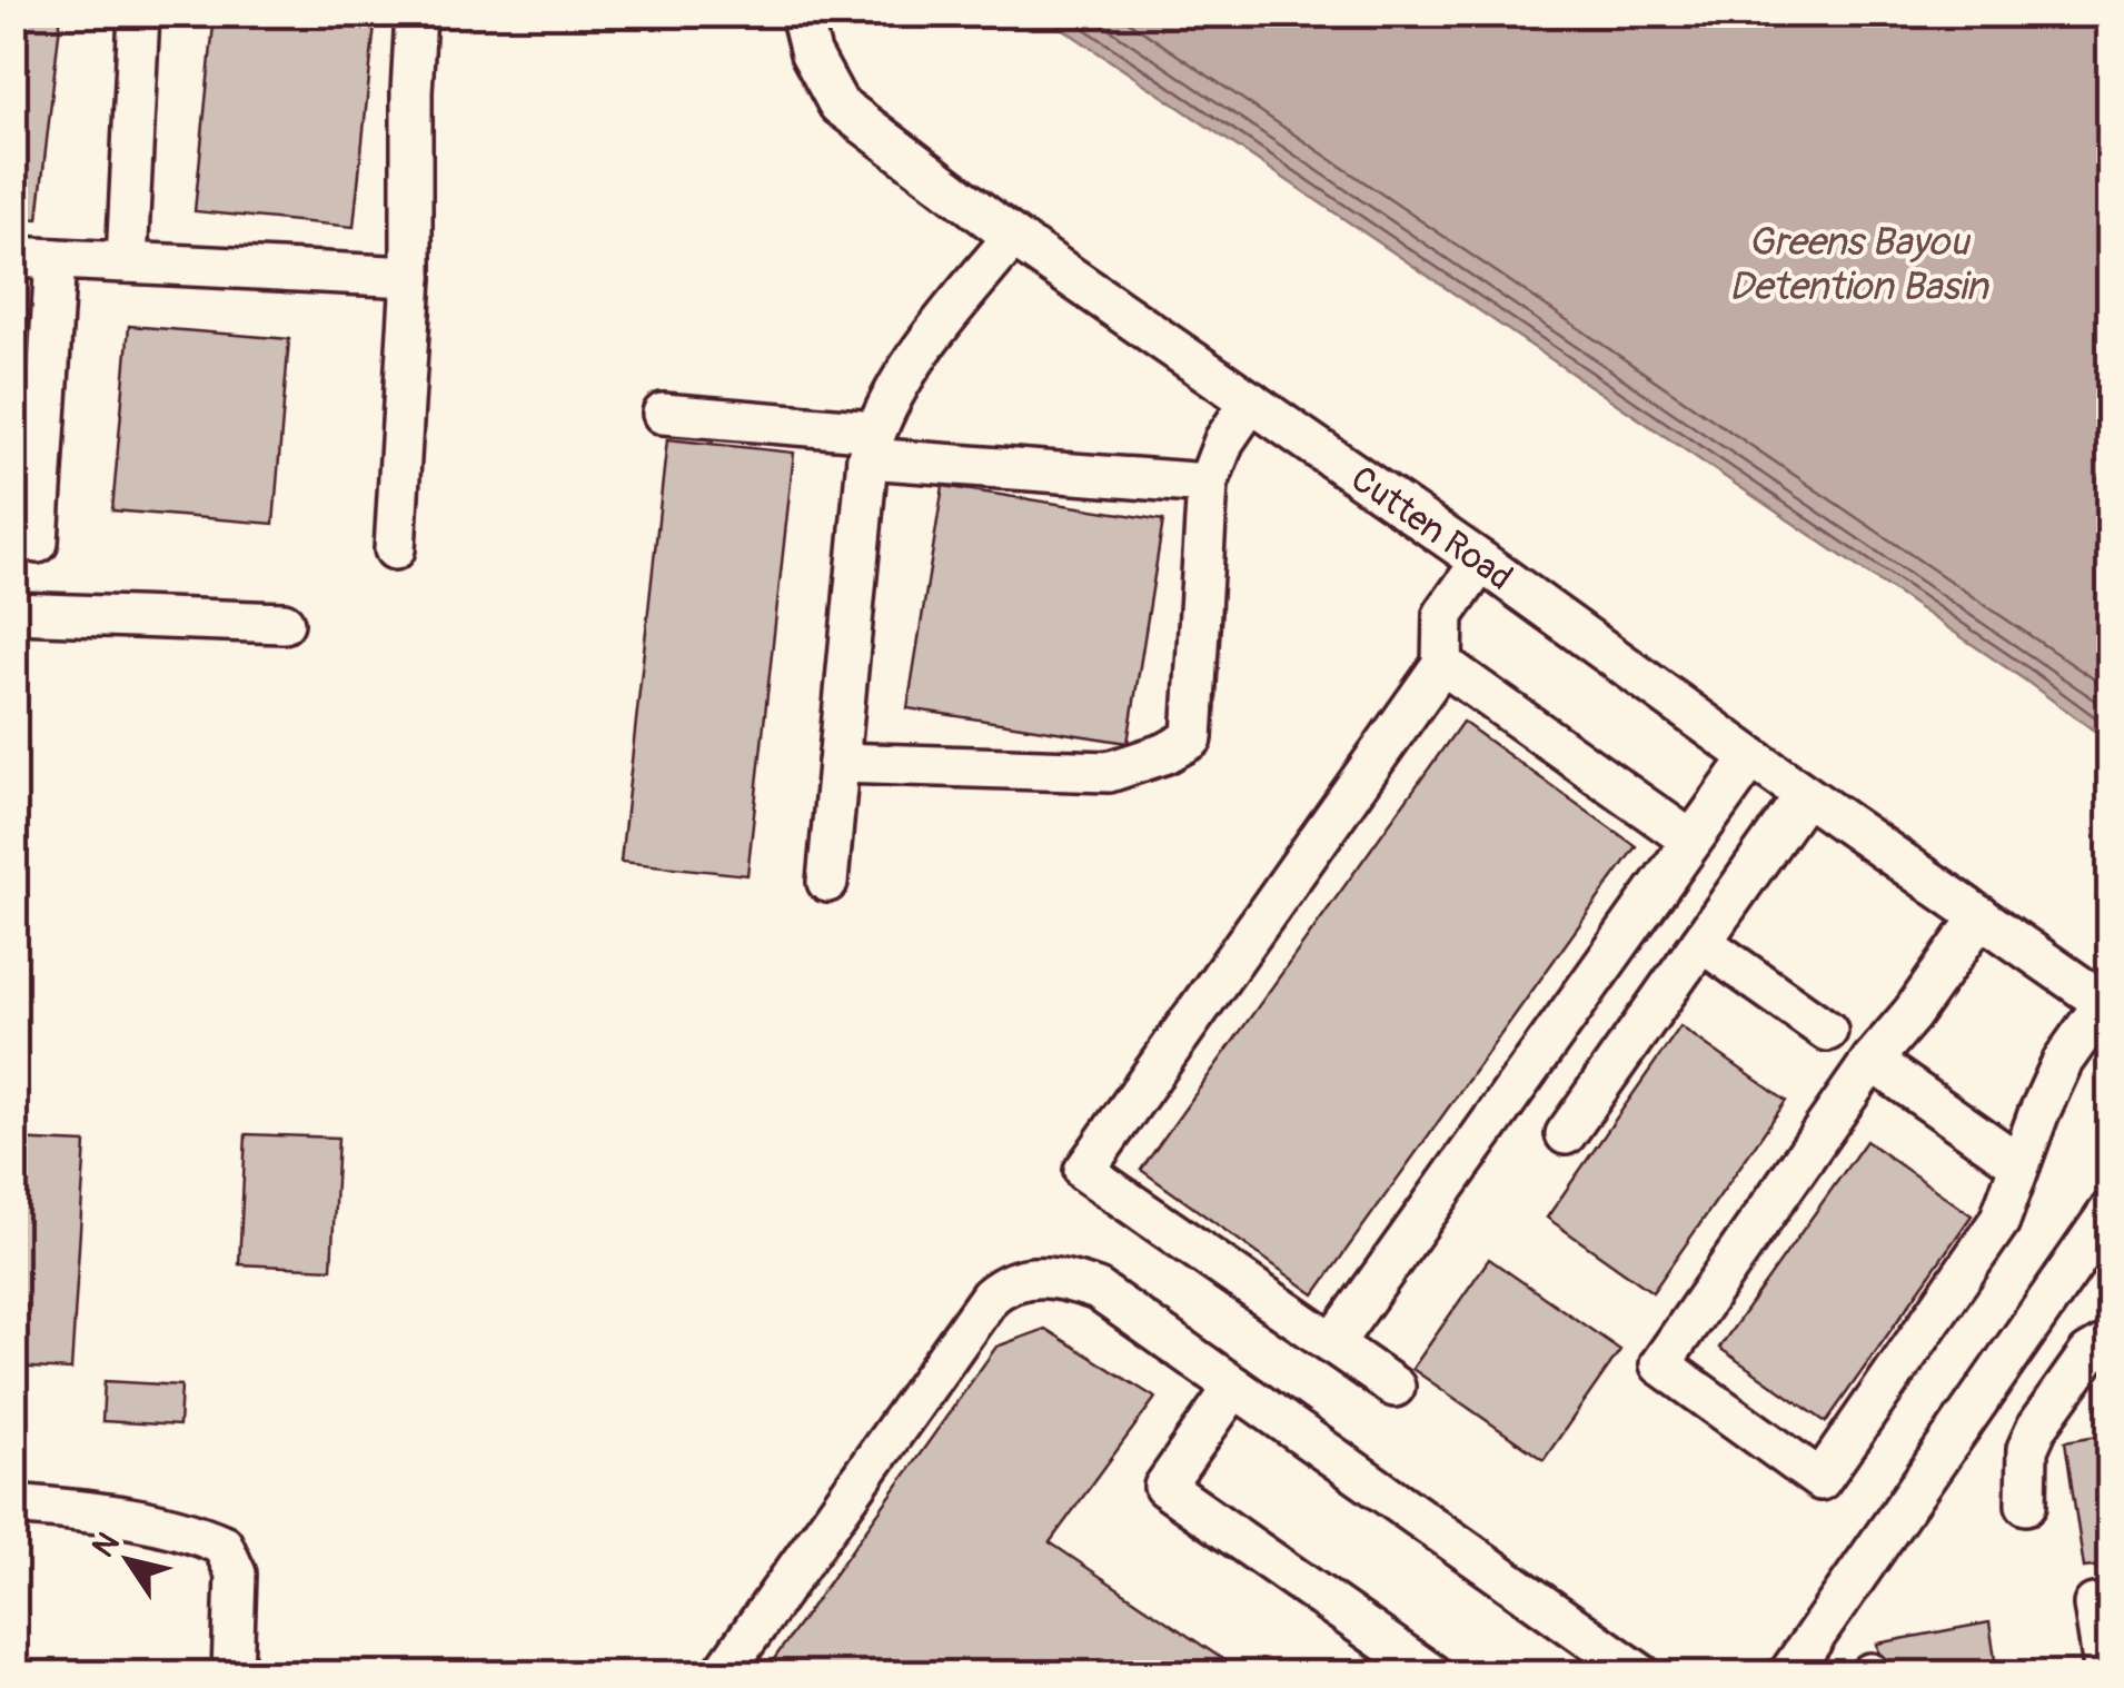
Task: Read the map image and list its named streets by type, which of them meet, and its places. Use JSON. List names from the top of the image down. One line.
{"streets":{"street":["Cutten Road"]},"water":["Greens Bayou Detention Basin"],"north":"top left"}
